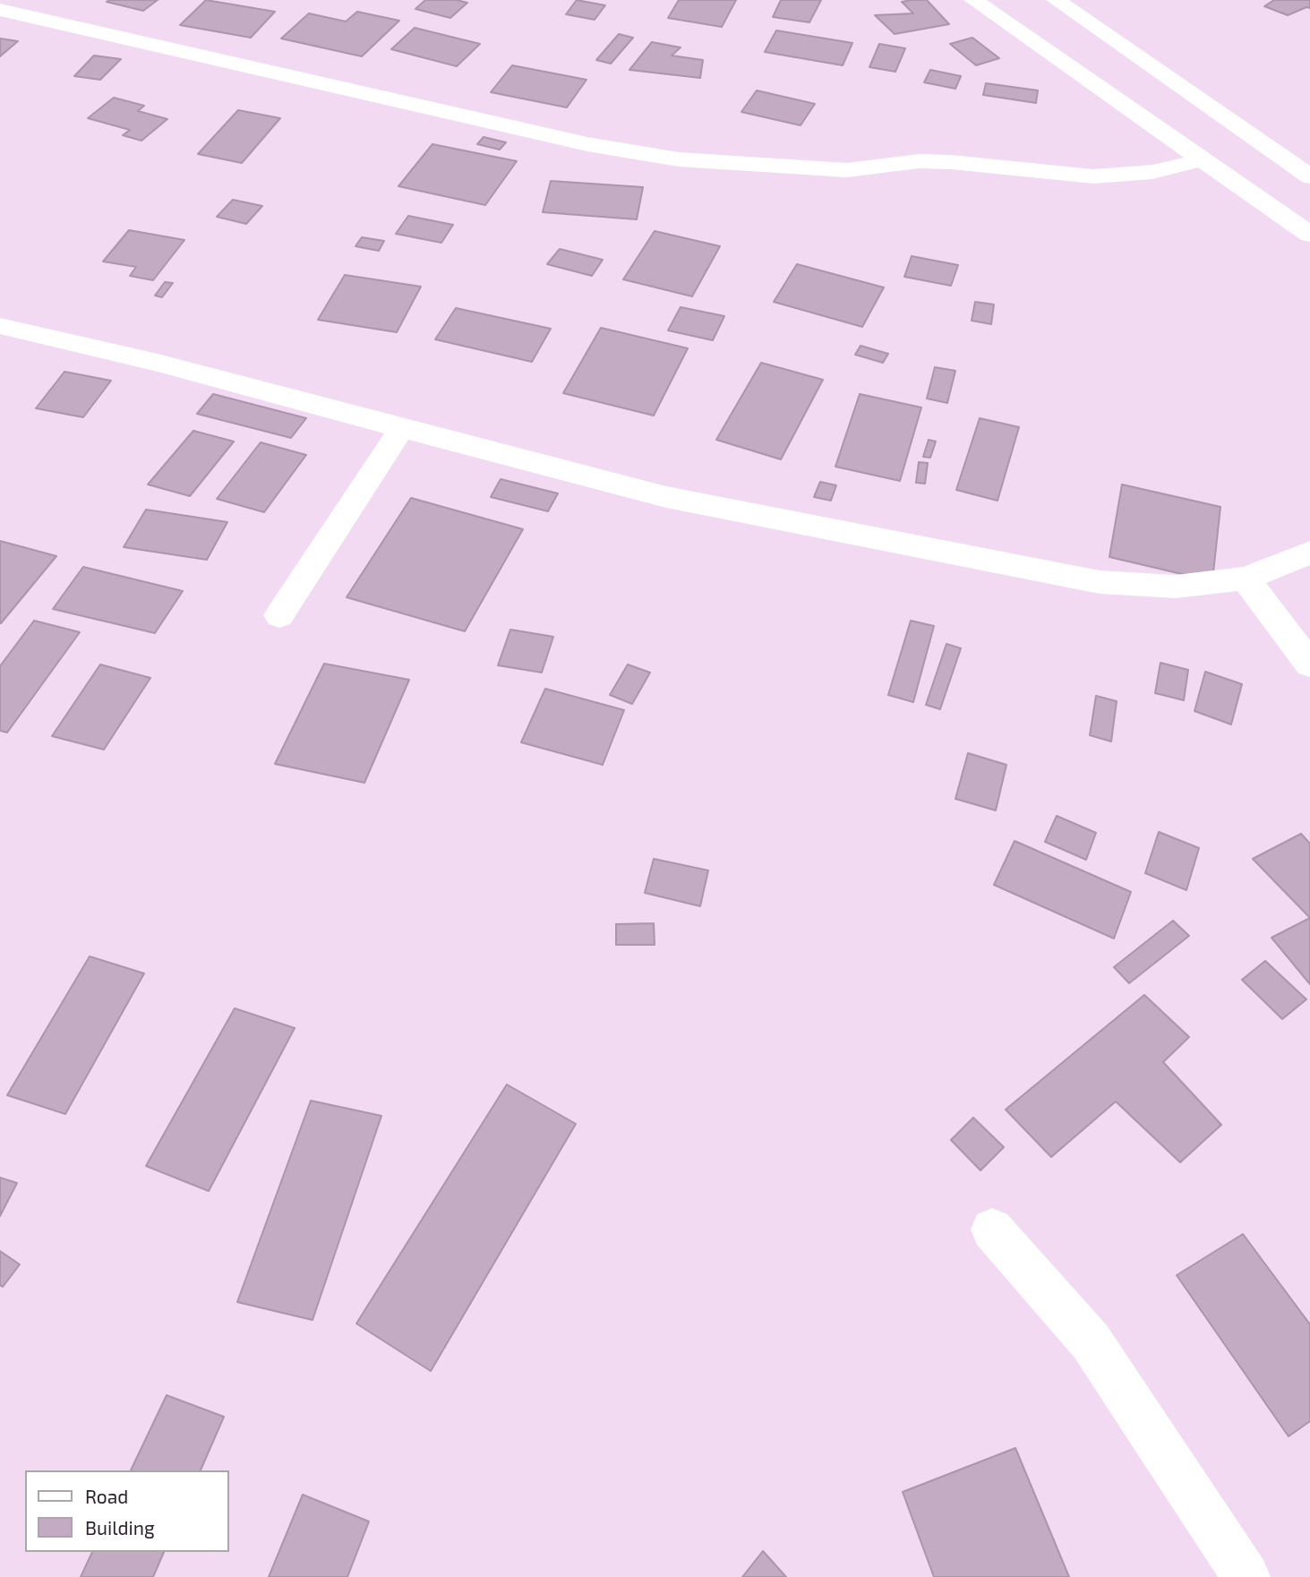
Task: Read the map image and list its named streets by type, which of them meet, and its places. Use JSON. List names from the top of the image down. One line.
{"legend":["Road","Building"]}
